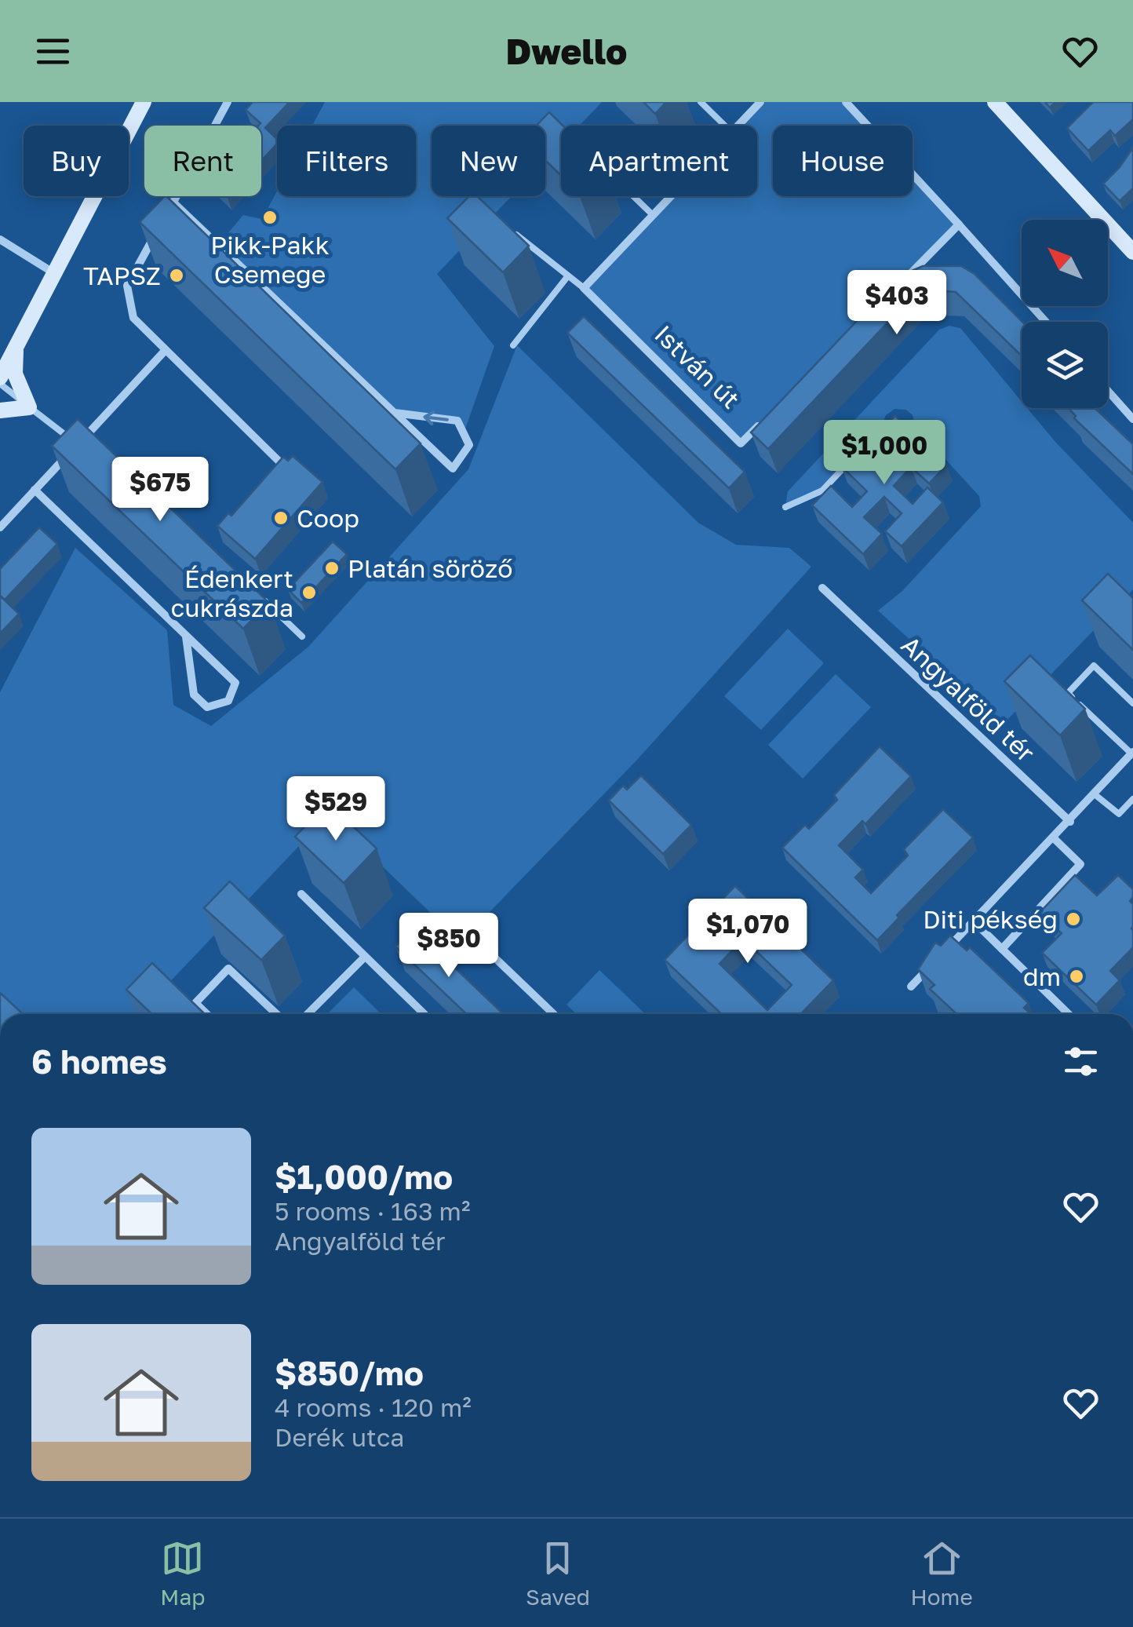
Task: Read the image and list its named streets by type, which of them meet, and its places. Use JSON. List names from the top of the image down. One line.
{"streets":{"street":["István út","Angyalföld tér"]},"places":["Pikk-Pakk Csemege","TAPSZ","Coop","Platán söröző","Édenkert cukrászda","Diti pékség","dm"],"north":"top left","page":{"header":"Dwello","chip":["Buy","Rent","Filters","New","Apartment","House"],"price":["$403","$1,000","$675","$529","$1,070","$850"],"heading":"6 homes","list":[{"name":"$1,000/mo","note":"5 rooms · 163 m² · Angyalföld tér"},{"name":"$850/mo","note":"4 rooms · 120 m² · Derék utca"}],"tabs":["Map","Saved","Home"]}}
